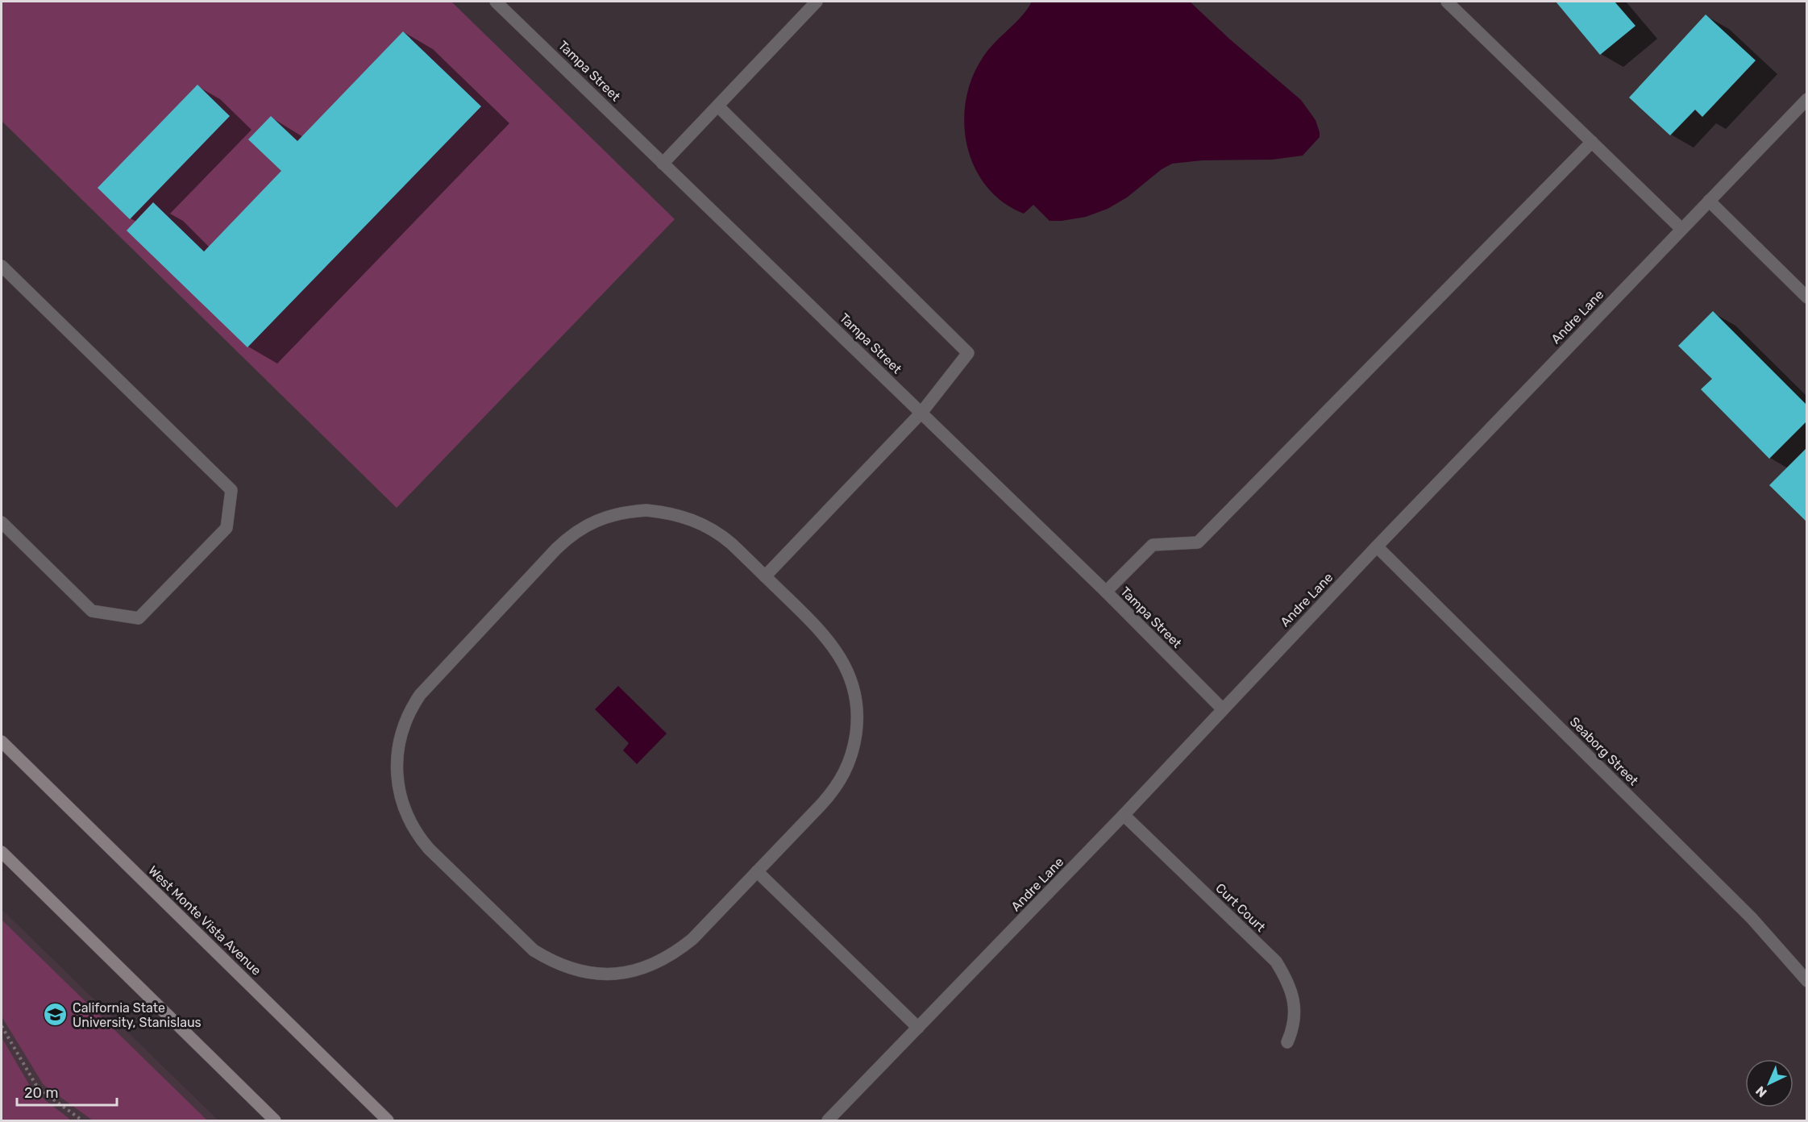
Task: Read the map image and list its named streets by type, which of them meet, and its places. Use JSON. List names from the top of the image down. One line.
{"streets":{"main road":["West Monte Vista Avenue"],"street":["Tampa Street","Andre Lane","Seaborg Street","Curt Court"]},"crossings":[["Tampa Street","Andre Lane"],["Andre Lane","Seaborg Street"],["Andre Lane","Curt Court"]],"places":{"school or university":["California State University, Stanislaus"]},"scale_bar":"20 m","north":"bottom left"}
